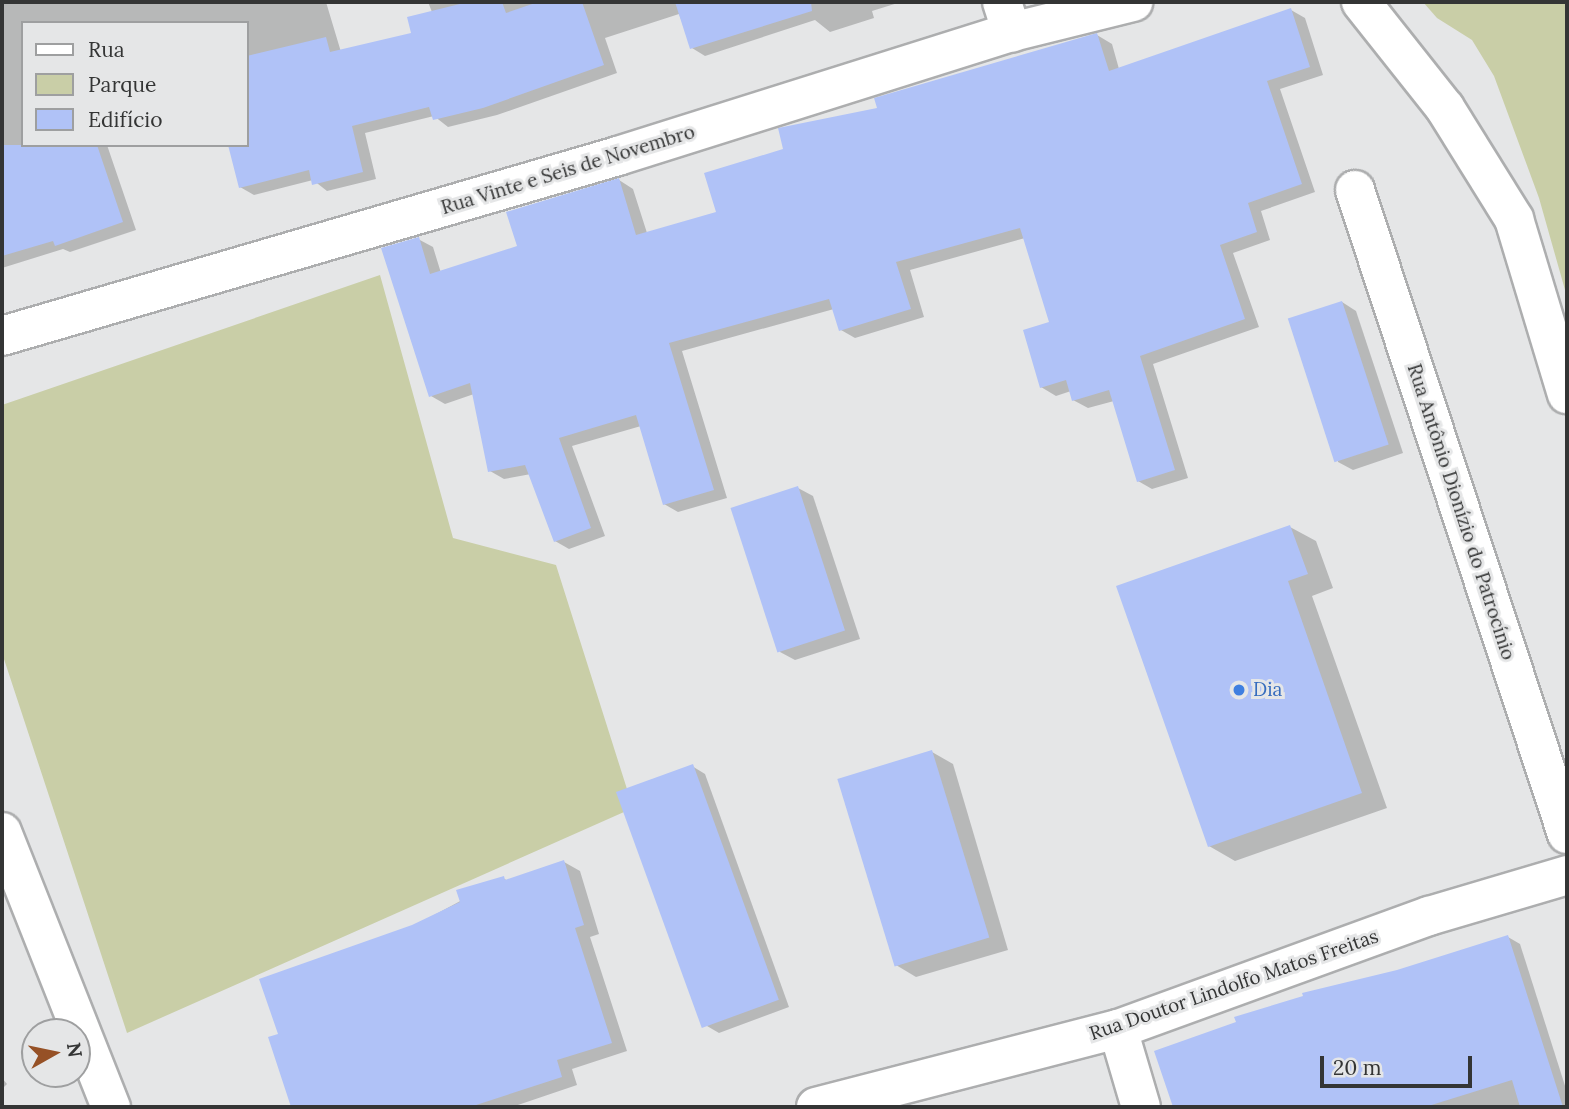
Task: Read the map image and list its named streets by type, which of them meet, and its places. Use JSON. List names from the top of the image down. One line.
{"streets":{"street":["Rua Vinte e Seis de Novembro","Rua Antônio Dionízio do Patrocínio","Rua Doutor Lindolfo Matos Freitas"]},"places":["Dia"],"legend":["Rua","Parque","Edifício"],"scale_bar":"20 m","north":"right"}
